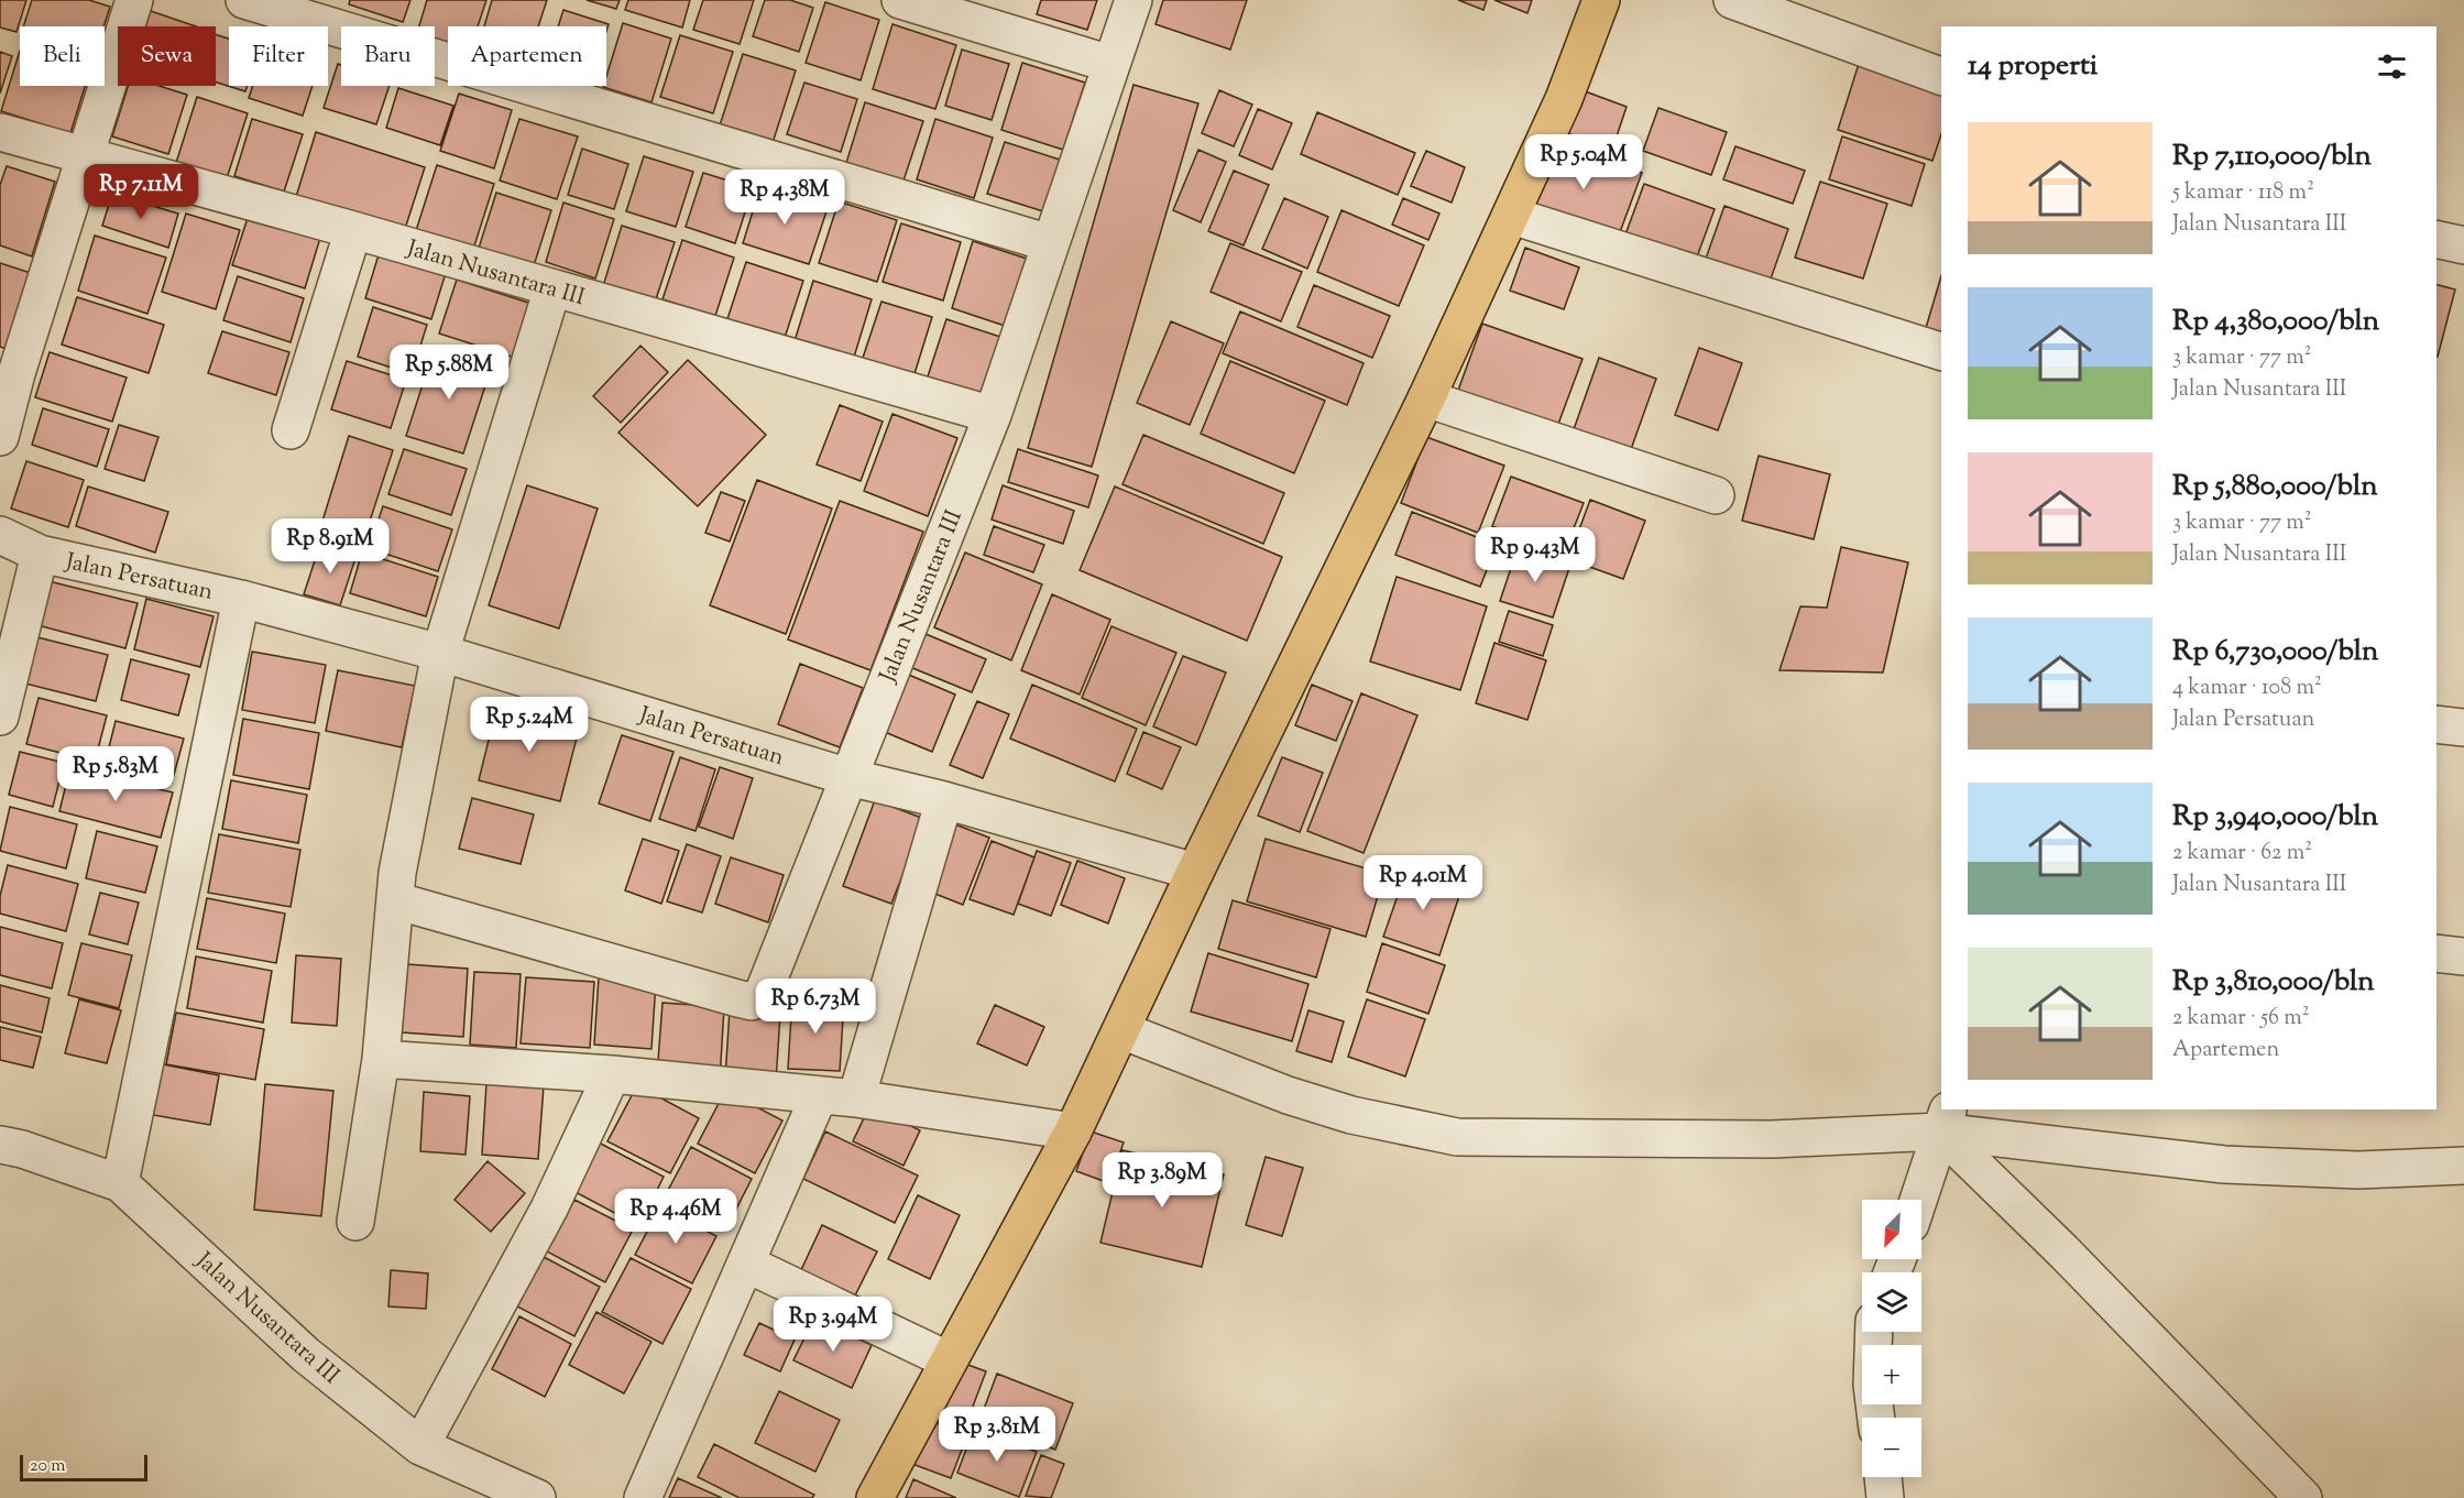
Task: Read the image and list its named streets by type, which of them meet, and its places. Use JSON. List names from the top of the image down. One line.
{"streets":{"street":["Jalan Nusantara III","Jalan Persatuan"]},"crossings":[["Jalan Nusantara III","Jalan Persatuan"]],"scale_bar":"20 m","north":"bottom left","page":{"chip":["Beli","Sewa","Filter","Baru","Apartemen"],"heading":"14 properti","list":[{"name":"Rp 7,110,000/bln","note":"5 kamar · 118 m² · Jalan Nusantara III"},{"name":"Rp 4,380,000/bln","note":"3 kamar · 77 m² · Jalan Nusantara III"},{"name":"Rp 5,880,000/bln","note":"3 kamar · 77 m² · Jalan Nusantara III"},{"name":"Rp 6,730,000/bln","note":"4 kamar · 108 m² · Jalan Persatuan"},{"name":"Rp 3,940,000/bln","note":"2 kamar · 62 m² · Jalan Nusantara III"},{"name":"Rp 3,810,000/bln","note":"2 kamar · 56 m² · Apartemen"}],"price":["Rp 5.04M","Rp 7.11M","Rp 4.38M","Rp 5.88M","Rp 8.91M","Rp 9.43M","Rp 5.24M","Rp 5.83M","Rp 4.01M","Rp 6.73M","Rp 3.89M","Rp 4.46M","Rp 3.94M","Rp 3.81M"],"map_buttons":["+","−"],"scale":"20 m"}}
